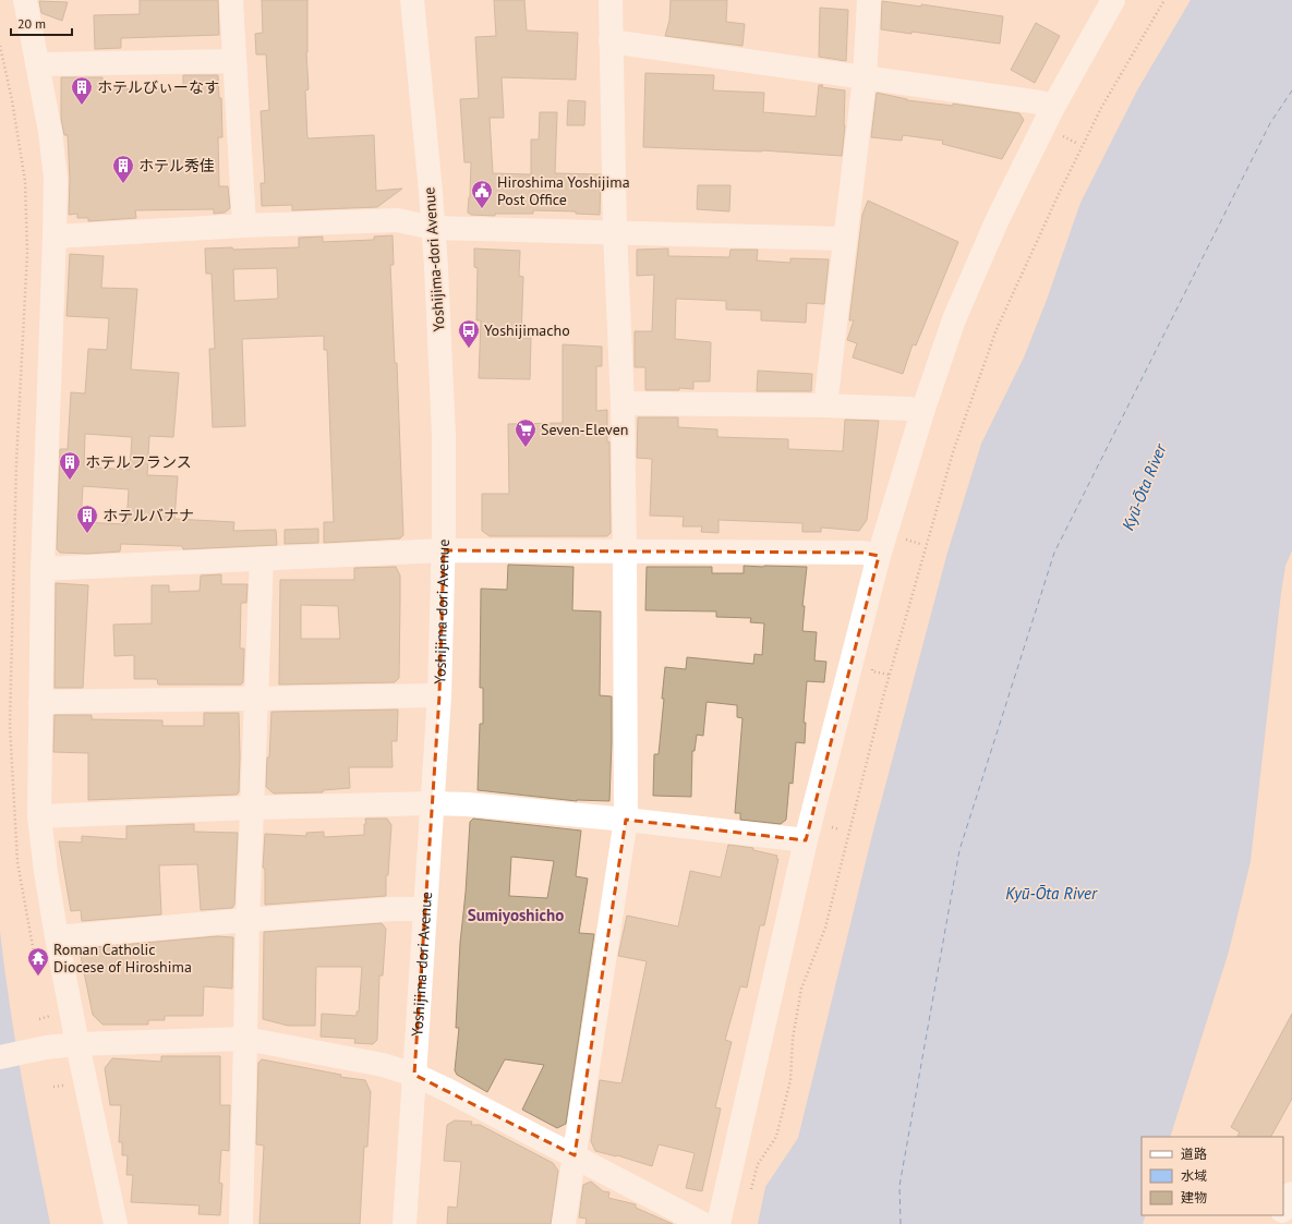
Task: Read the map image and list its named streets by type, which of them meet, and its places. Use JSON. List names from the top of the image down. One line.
{"streets":{"street":["Yoshijima-dori Avenue"]},"districts":["Sumiyoshicho"],"water":["Kyū-Ōta River"],"places":{"building":["ホテルびぃーなす","ホテル秀佳","ホテルフランス","ホテルバナナ"],"public building":["Hiroshima Yoshijima Post Office"],"bus stop":["Yoshijimacho"],"supermarket":["Seven-Eleven"],"temple":["Roman Catholic Diocese of Hiroshima"]},"legend":["道路","水域","建物"],"scale_bar":"20 m"}
